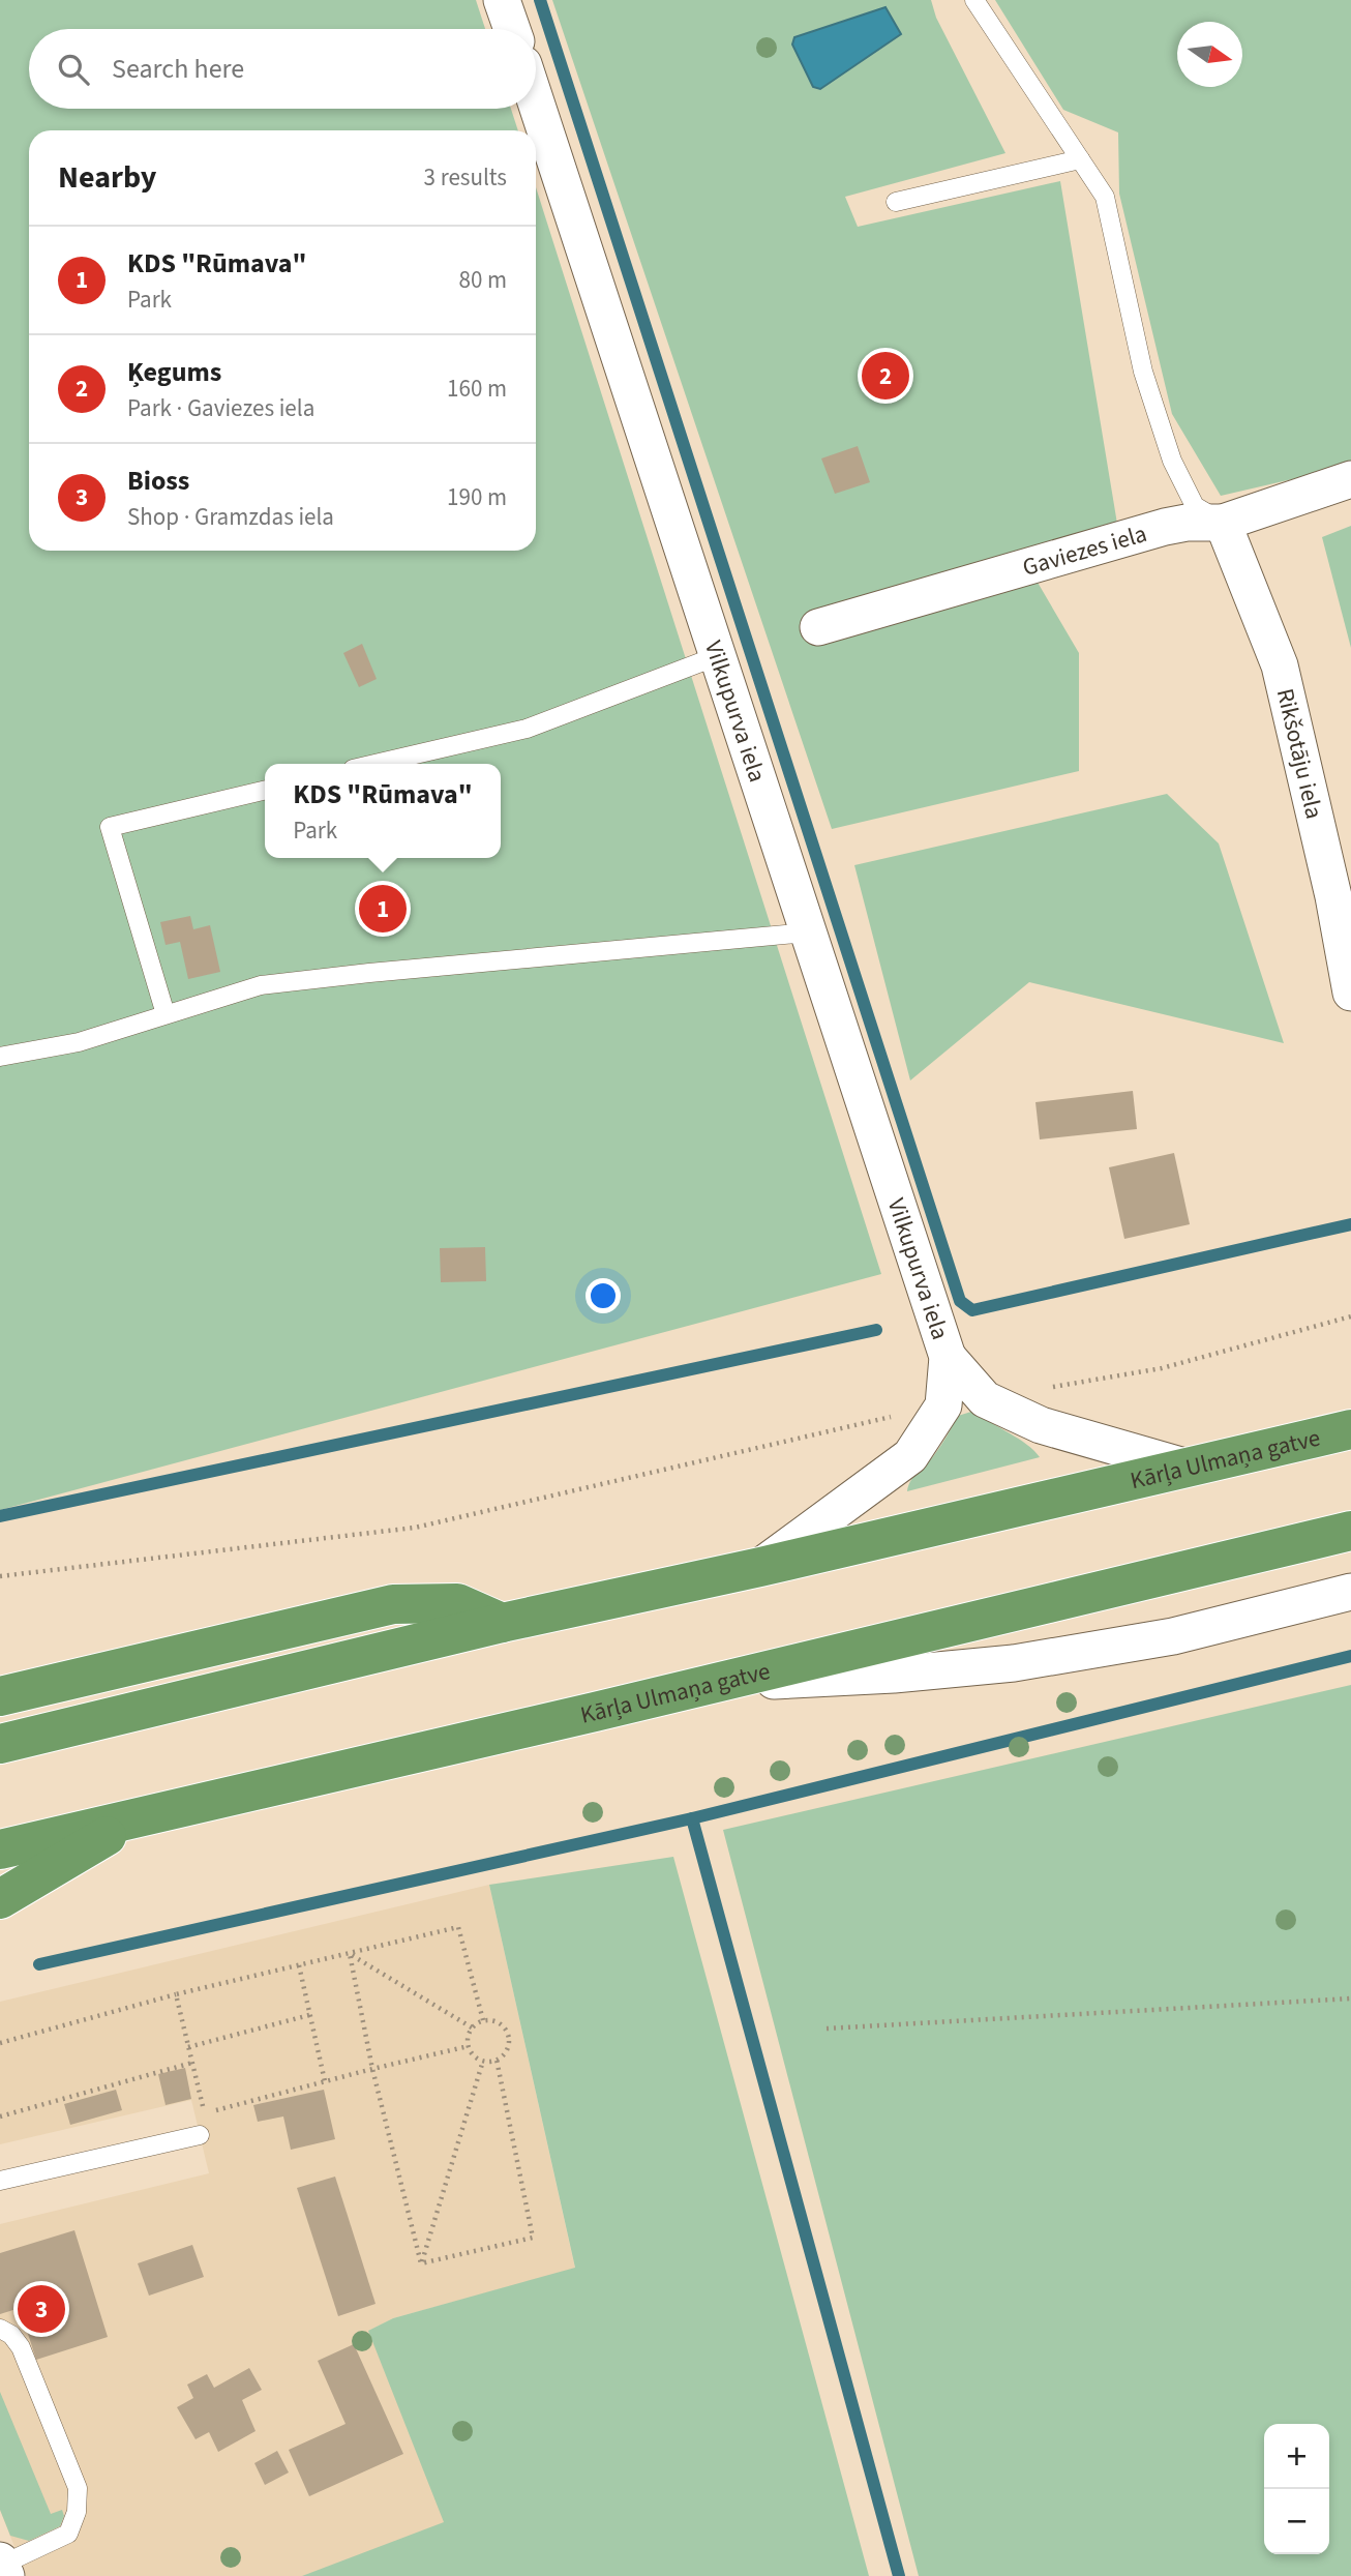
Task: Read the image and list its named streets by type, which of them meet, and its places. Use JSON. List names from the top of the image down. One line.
{"streets":{"highway":["Kārļa Ulmaņa gatve"],"street":["Gaviezes iela","Vilkupurva iela","Rikšotāju iela"]},"crossings":[["Gaviezes iela","Rikšotāju iela"]],"north":"right","page":{"search":"Search here","heading":["Nearby","3 results"],"list":[{"mark":"1","name":"KDS \"Rūmava\"","note":"Park","value":"80 m"},{"mark":"2","name":"Ķegums","note":"Park · Gaviezes iela","value":"160 m"},{"mark":"3","name":"Bioss","note":"Shop · Gramzdas iela","value":"190 m"}],"pins":["2","1","3"],"popup":["KDS \"Rūmava\"","Park"],"map_buttons":["+","−"]}}
